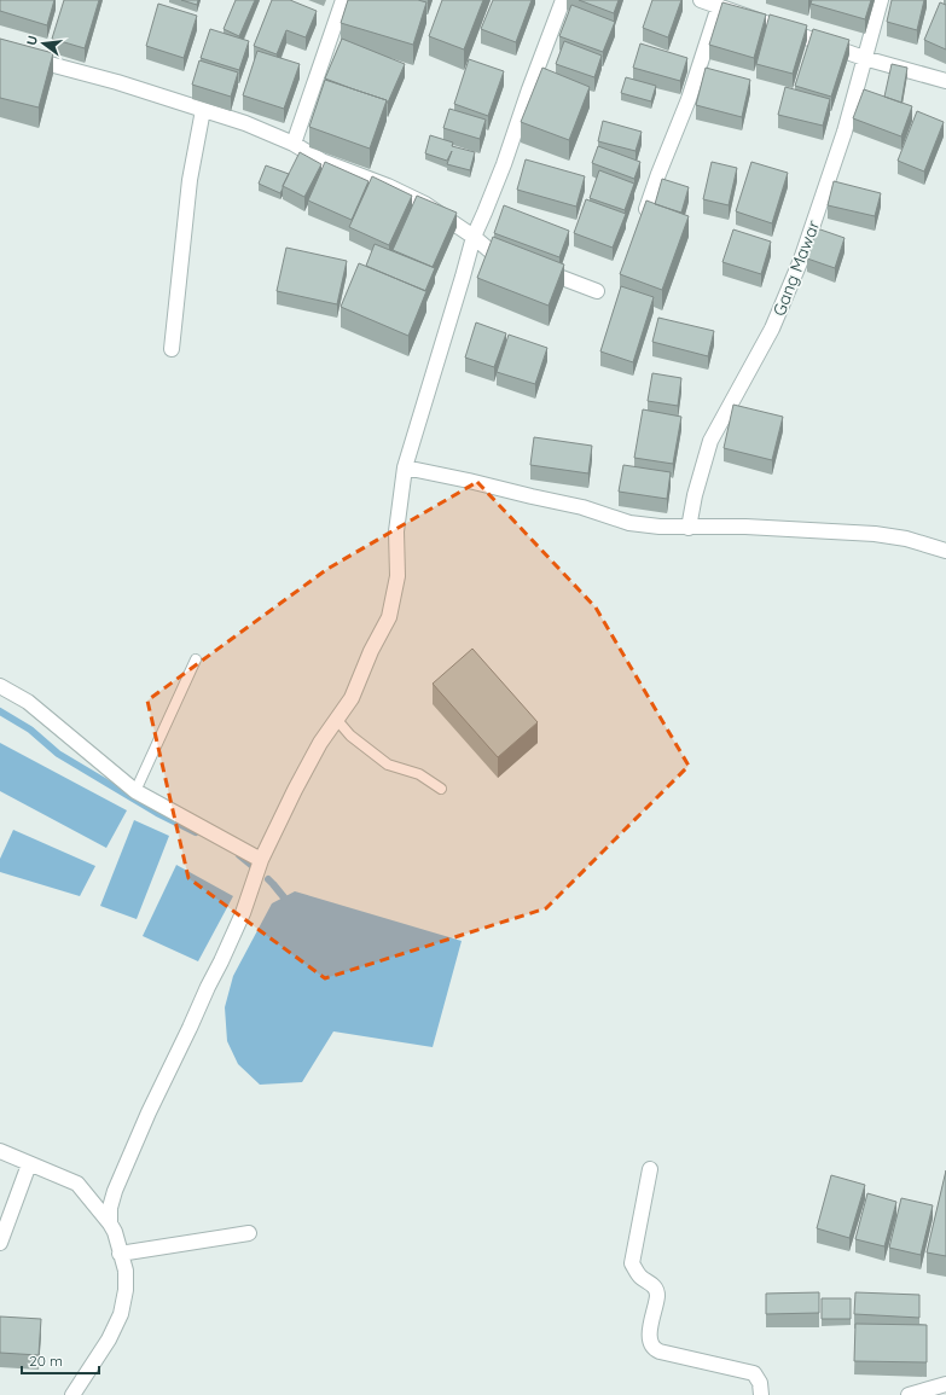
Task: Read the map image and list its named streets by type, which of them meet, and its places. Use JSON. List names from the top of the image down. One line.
{"streets":{"street":["Gang Mawar"]},"scale_bar":"20 m","north":"left"}
